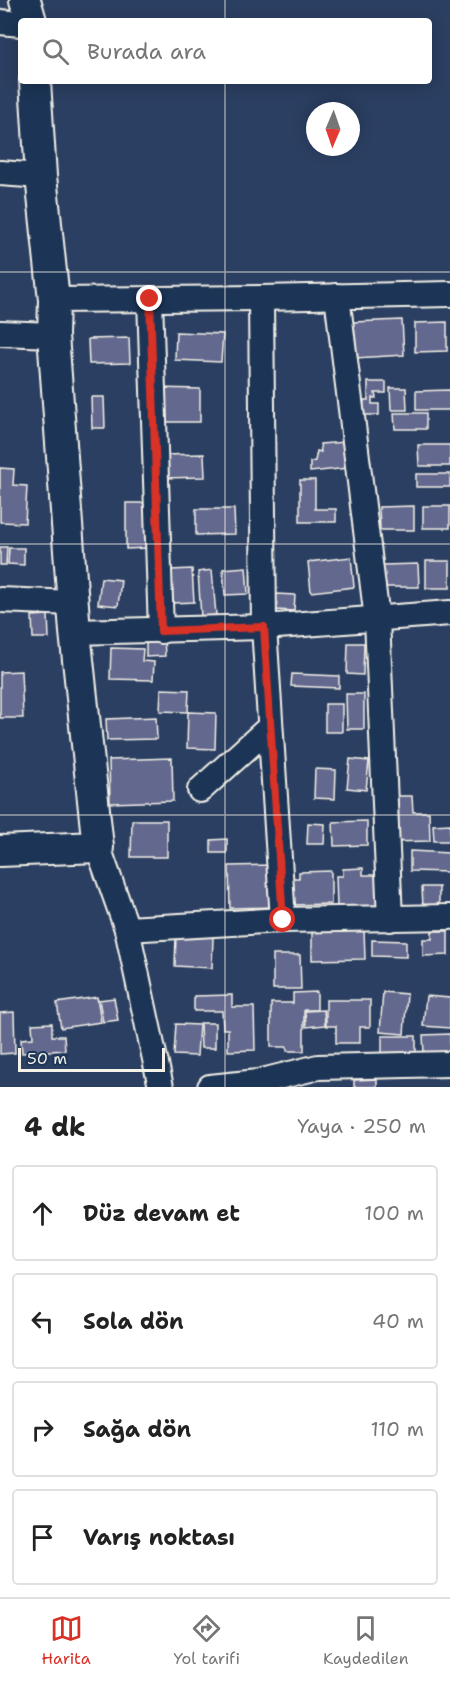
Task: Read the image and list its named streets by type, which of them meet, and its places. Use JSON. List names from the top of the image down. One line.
{"scale_bar":"50 m","north":"bottom","page":{"search":"Burada ara","scale":"50 m","heading":["4 dk","Yaya · 250 m"],"list":[["Düz devam et","100 m"],["Sola dön","40 m"],["Sağa dön","110 m"],"Varış noktası"],"nav":["Harita","Yol tarifi","Kaydedilen"]}}
